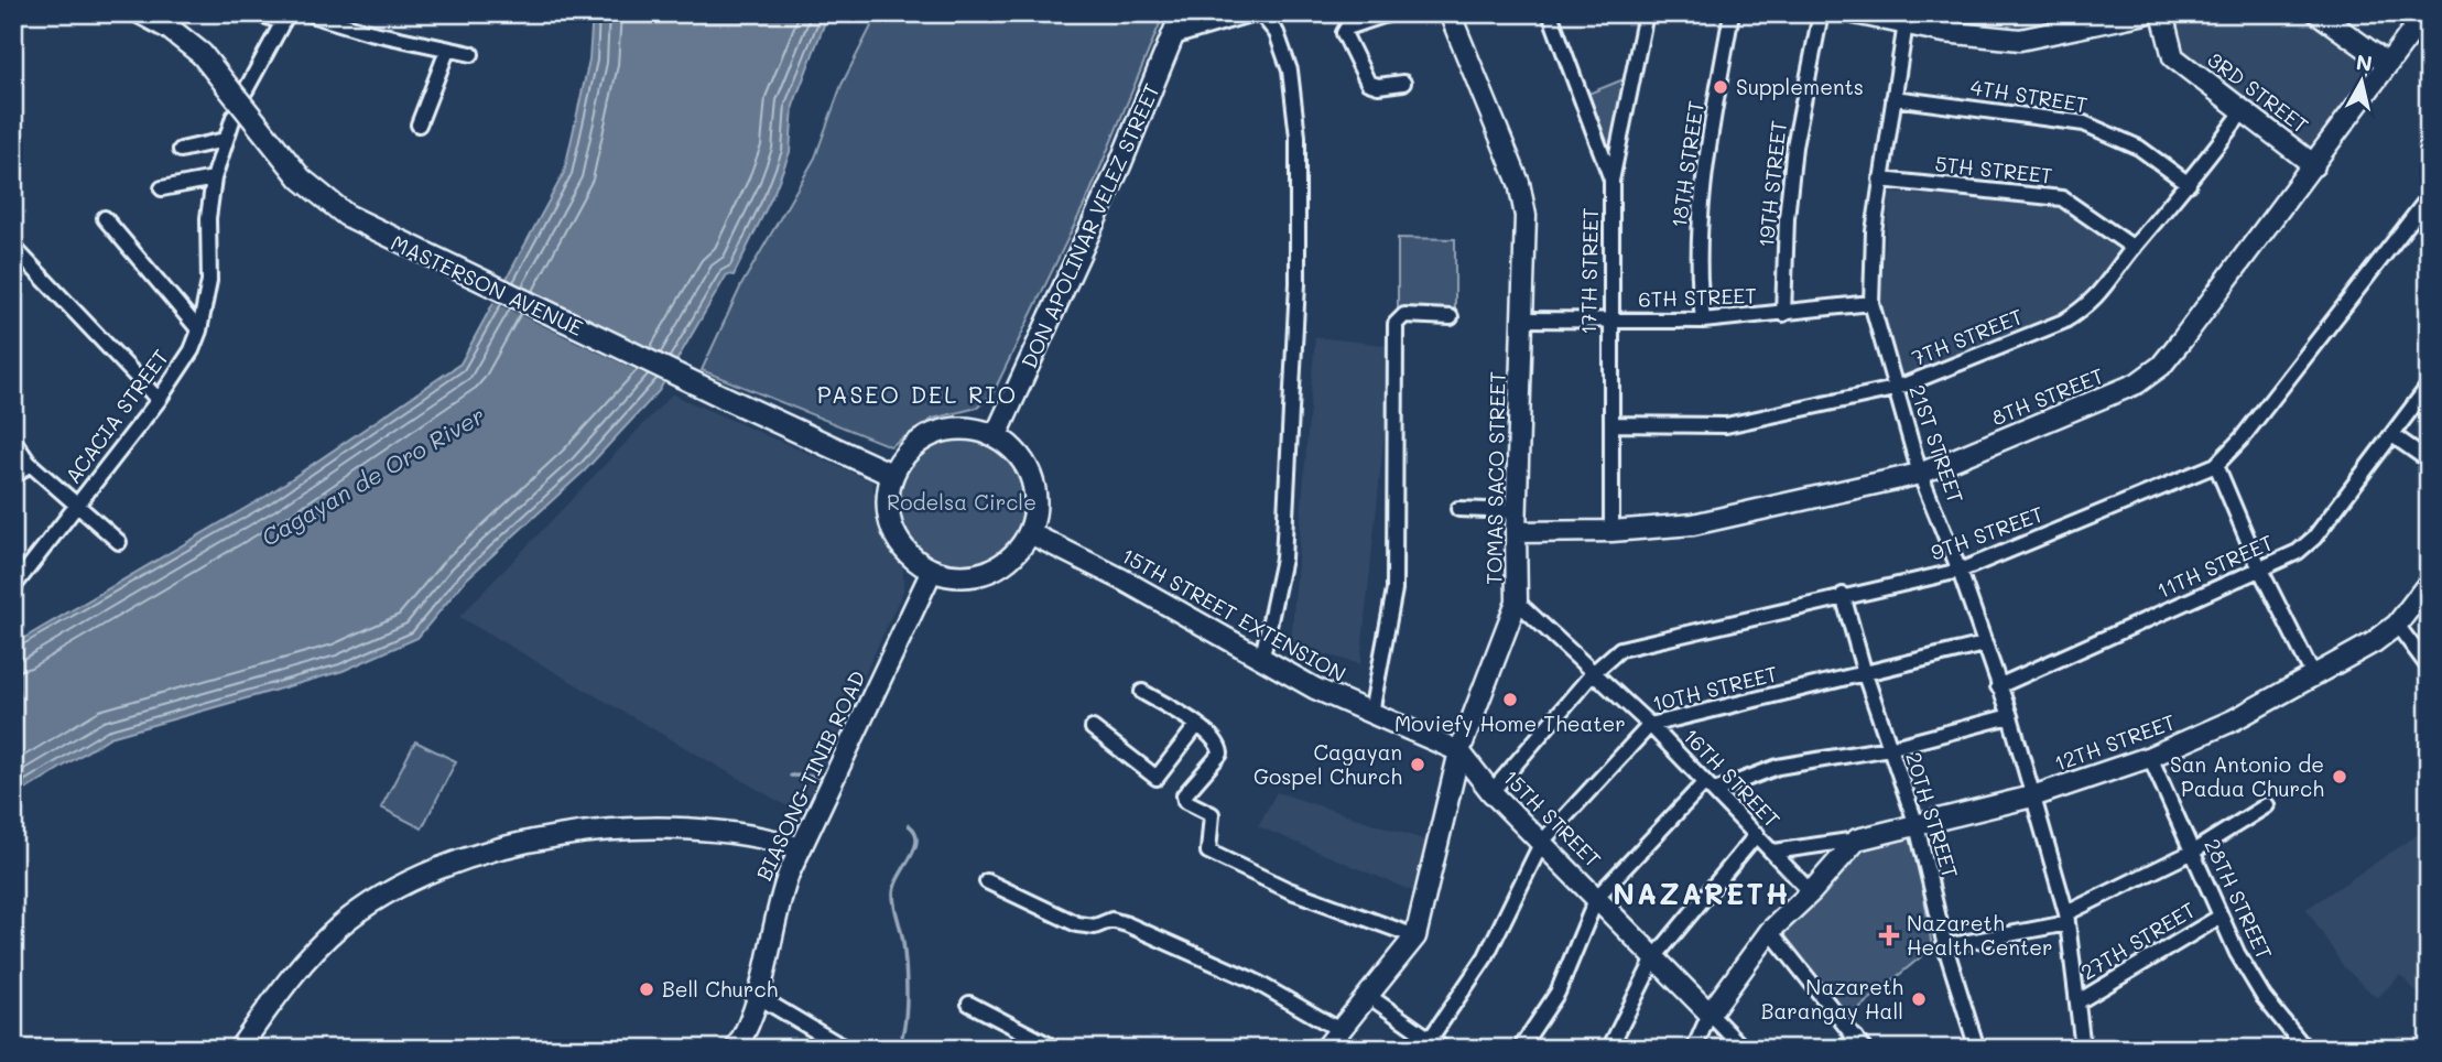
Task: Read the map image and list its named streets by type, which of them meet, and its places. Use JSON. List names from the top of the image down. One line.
{"streets":{"main road":["DON APOLINAR VELEZ STREET","MASTERSON AVENUE"],"street":["3RD STREET","4TH STREET","18TH STREET","5TH STREET","19TH STREET","17TH STREET","6TH STREET","7TH STREET","8TH STREET","ACACIA STREET","21ST STREET","TOMAS SACO STREET","9TH STREET","11TH STREET","15TH STREET EXTENSION","10TH STREET","12TH STREET","BIASONG-TINIB ROAD","16TH STREET","20TH STREET","15TH STREET","28TH STREET","27TH STREET"]},"crossings":[["3RD STREET","7TH STREET"],["3RD STREET","8TH STREET"],["4TH STREET","7TH STREET"],["4TH STREET","21ST STREET"],["18TH STREET","6TH STREET"],["5TH STREET","7TH STREET"],["5TH STREET","21ST STREET"],["19TH STREET","6TH STREET"],["DON APOLINAR VELEZ STREET","MASTERSON AVENUE"],["DON APOLINAR VELEZ STREET","15TH STREET EXTENSION"],["DON APOLINAR VELEZ STREET","BIASONG-TINIB ROAD"],["17TH STREET","6TH STREET"],["17TH STREET","7TH STREET"],["17TH STREET","8TH STREET"],["MASTERSON AVENUE","15TH STREET EXTENSION"],["MASTERSON AVENUE","BIASONG-TINIB ROAD"],["6TH STREET","21ST STREET"],["6TH STREET","TOMAS SACO STREET"],["7TH STREET","21ST STREET"],["8TH STREET","21ST STREET"],["8TH STREET","TOMAS SACO STREET"],["21ST STREET","9TH STREET"],["21ST STREET","11TH STREET"],["21ST STREET","10TH STREET"],["21ST STREET","12TH STREET"],["21ST STREET","27TH STREET"],["TOMAS SACO STREET","15TH STREET EXTENSION"],["TOMAS SACO STREET","16TH STREET"],["TOMAS SACO STREET","15TH STREET"],["9TH STREET","16TH STREET"],["9TH STREET","20TH STREET"],["9TH STREET","15TH STREET"],["15TH STREET EXTENSION","BIASONG-TINIB ROAD"],["15TH STREET EXTENSION","15TH STREET"],["10TH STREET","16TH STREET"],["10TH STREET","20TH STREET"],["10TH STREET","15TH STREET"],["12TH STREET","16TH STREET"],["12TH STREET","20TH STREET"],["12TH STREET","28TH STREET"],["28TH STREET","27TH STREET"]],"districts":["PASEO DEL RIO","NAZARETH"],"water":["Cagayan de Oro River"],"parks":["Rodelsa Circle"],"places":{"other":["Supplements","Moviefy Home Theater","Cagayan Gospel Church","San Antonio de Padua Church","Bell Church","Nazareth Barangay Hall"],"health":["Nazareth Health Center"]},"north":"top"}
